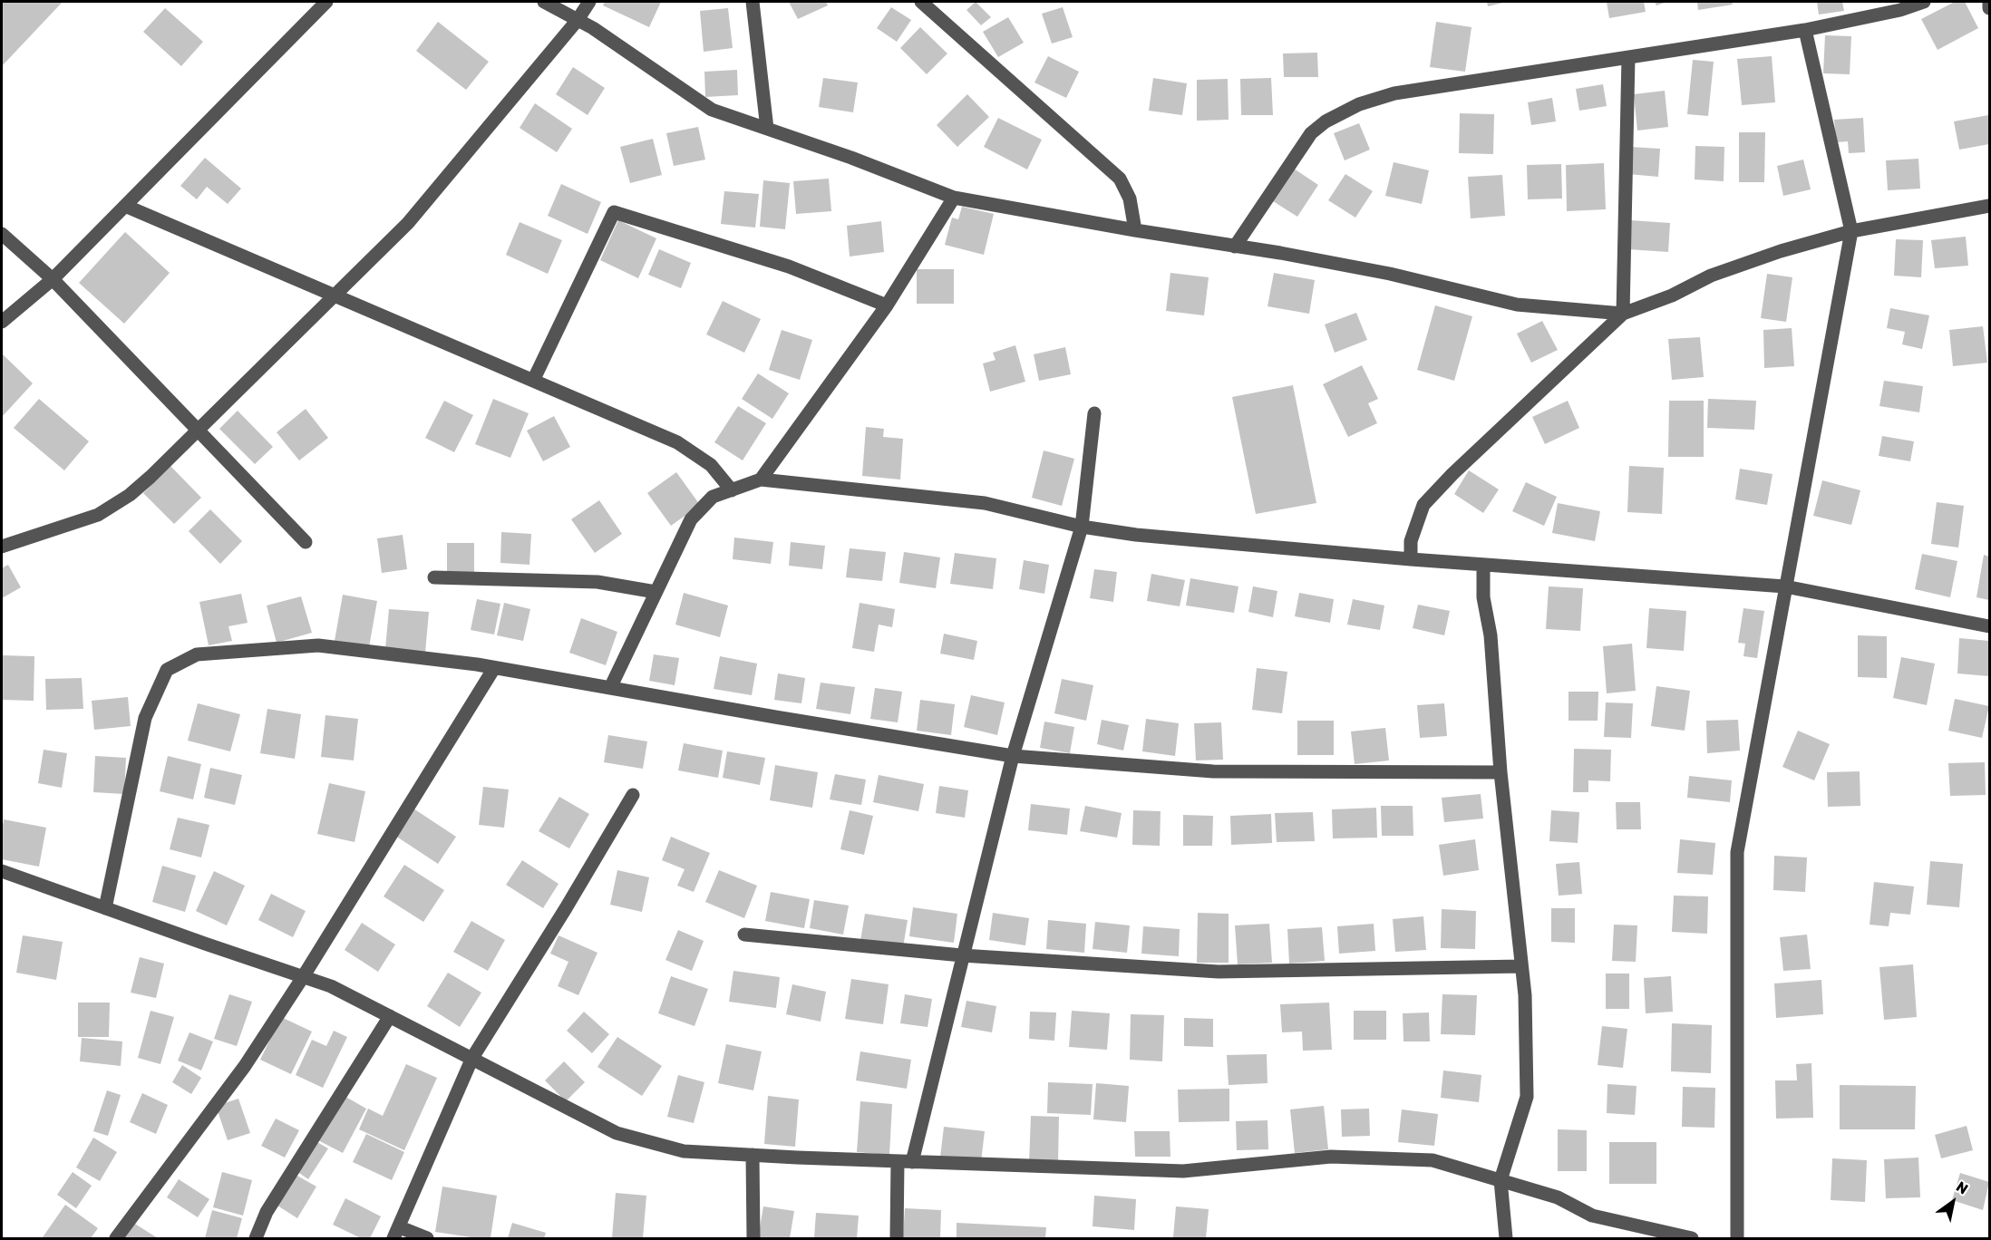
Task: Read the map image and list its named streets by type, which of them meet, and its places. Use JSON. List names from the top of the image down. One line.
{"north":"top right"}
